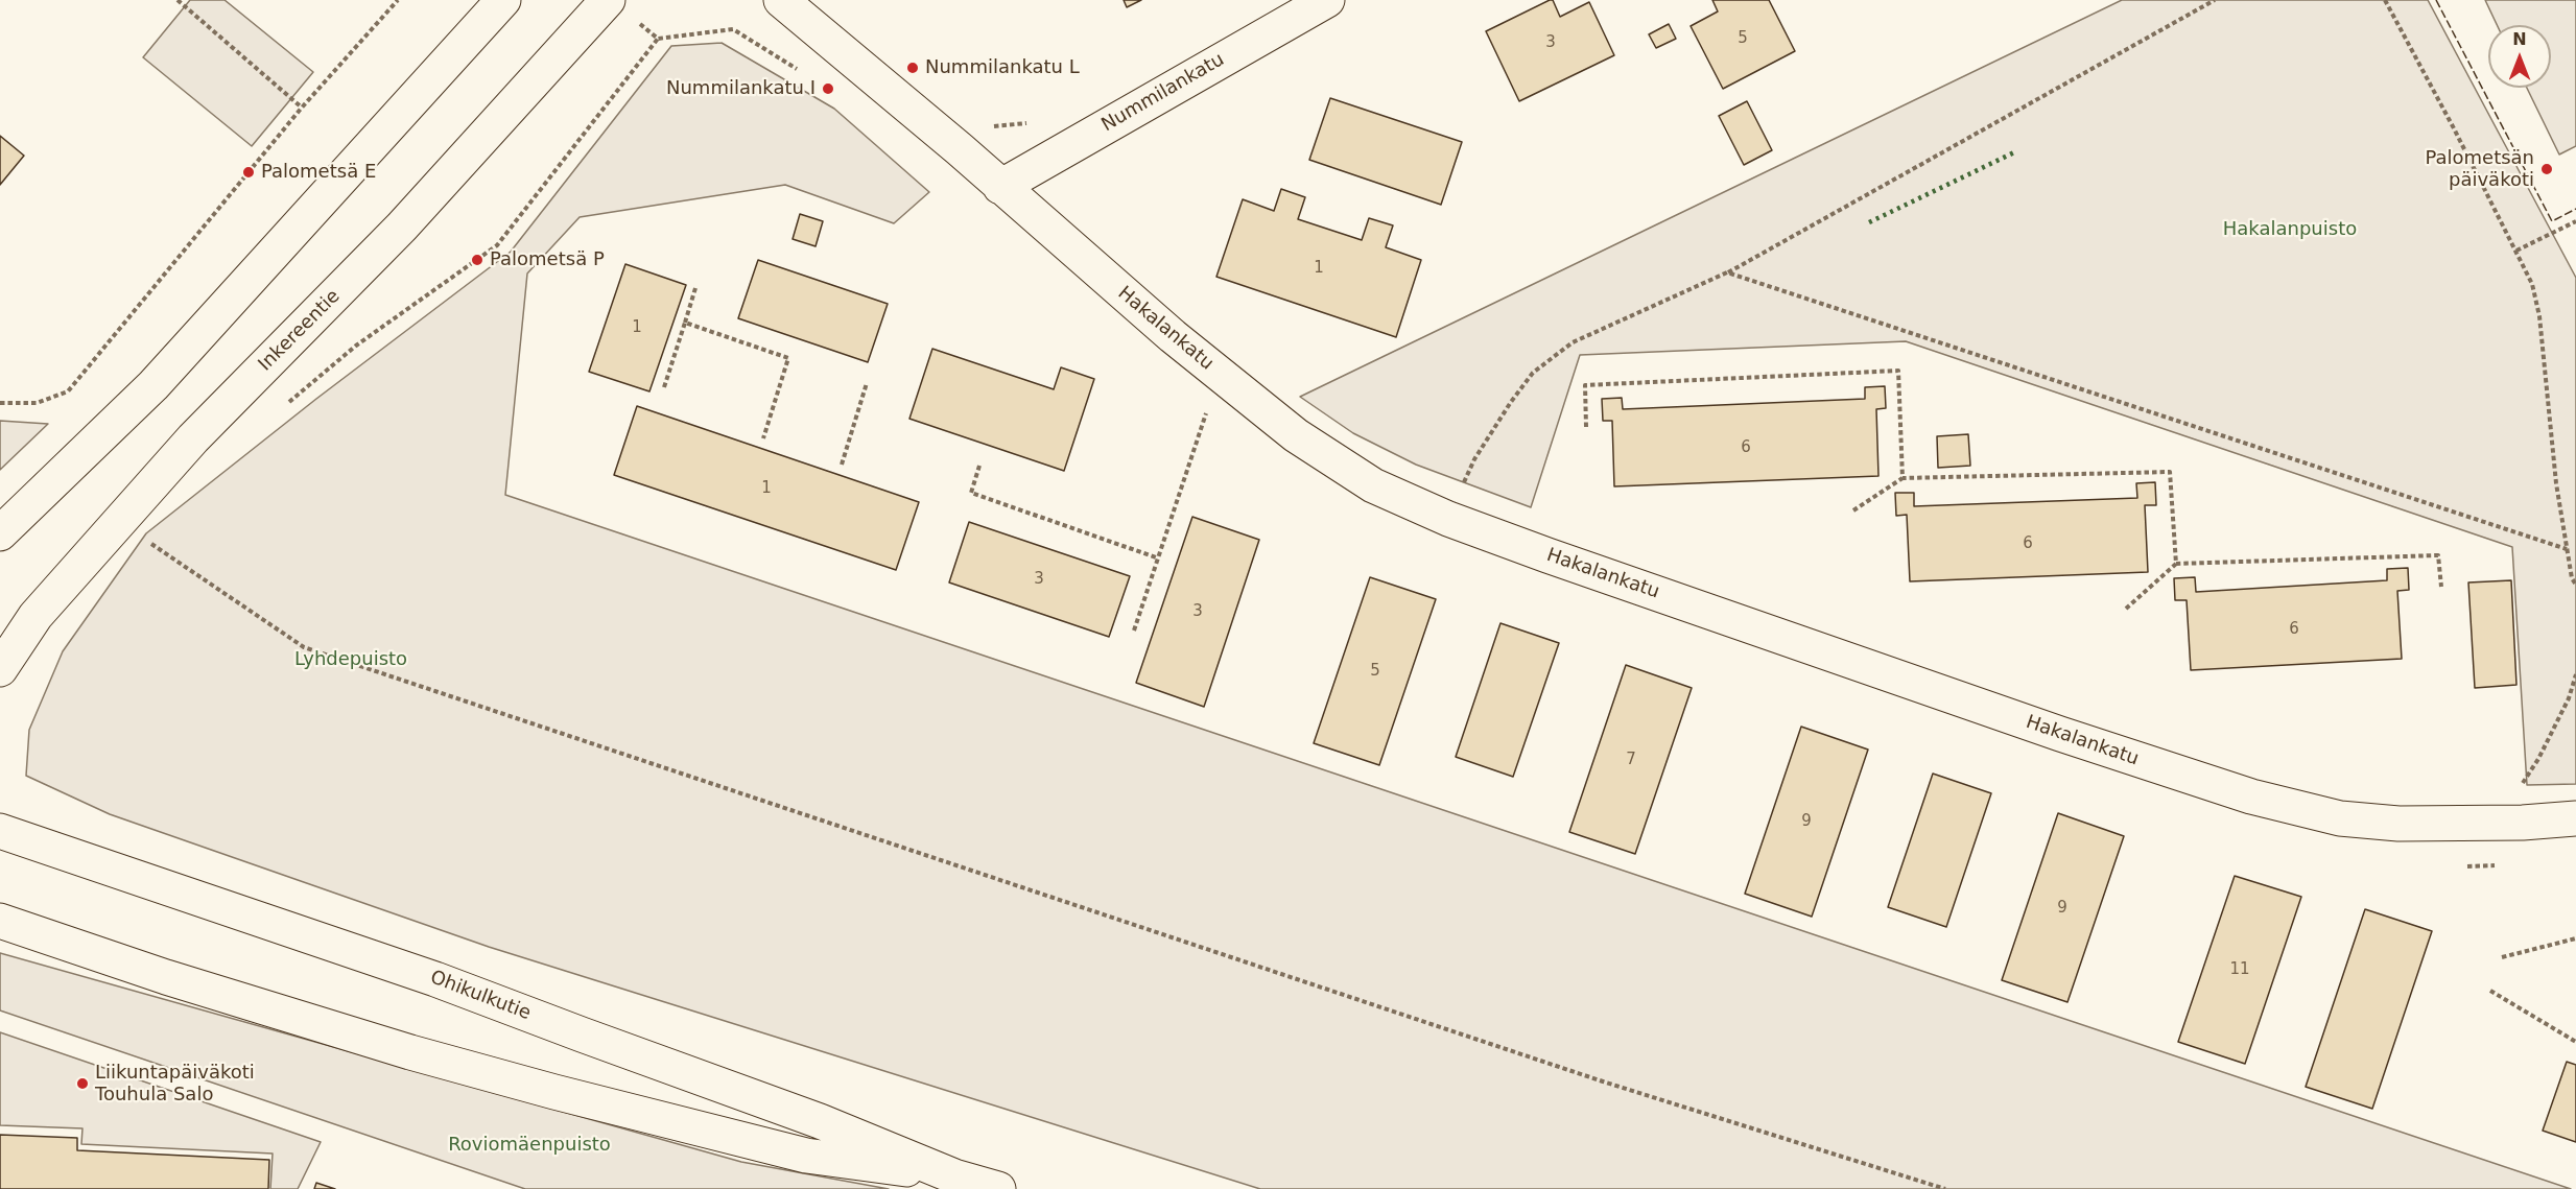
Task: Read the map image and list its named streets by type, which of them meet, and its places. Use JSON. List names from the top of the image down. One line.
{"streets":{"street":["Nummilankatu","Hakalankatu","Inkereentie","Ohikulkutie"]},"crossings":[["Nummilankatu","Hakalankatu"]],"parks":["Hakalanpuisto","Lyhdepuisto","Roviomäenpuisto"],"places":["Nummilankatu L","Nummilankatu I","Palometsän päiväkoti","Palometsä E","Palometsä P","Liikuntapäiväkoti Touhula Salo"],"house_numbers":["5","3","1","1","6","1","6","3","3","6","5","7","9","9","11"],"north":"top"}
